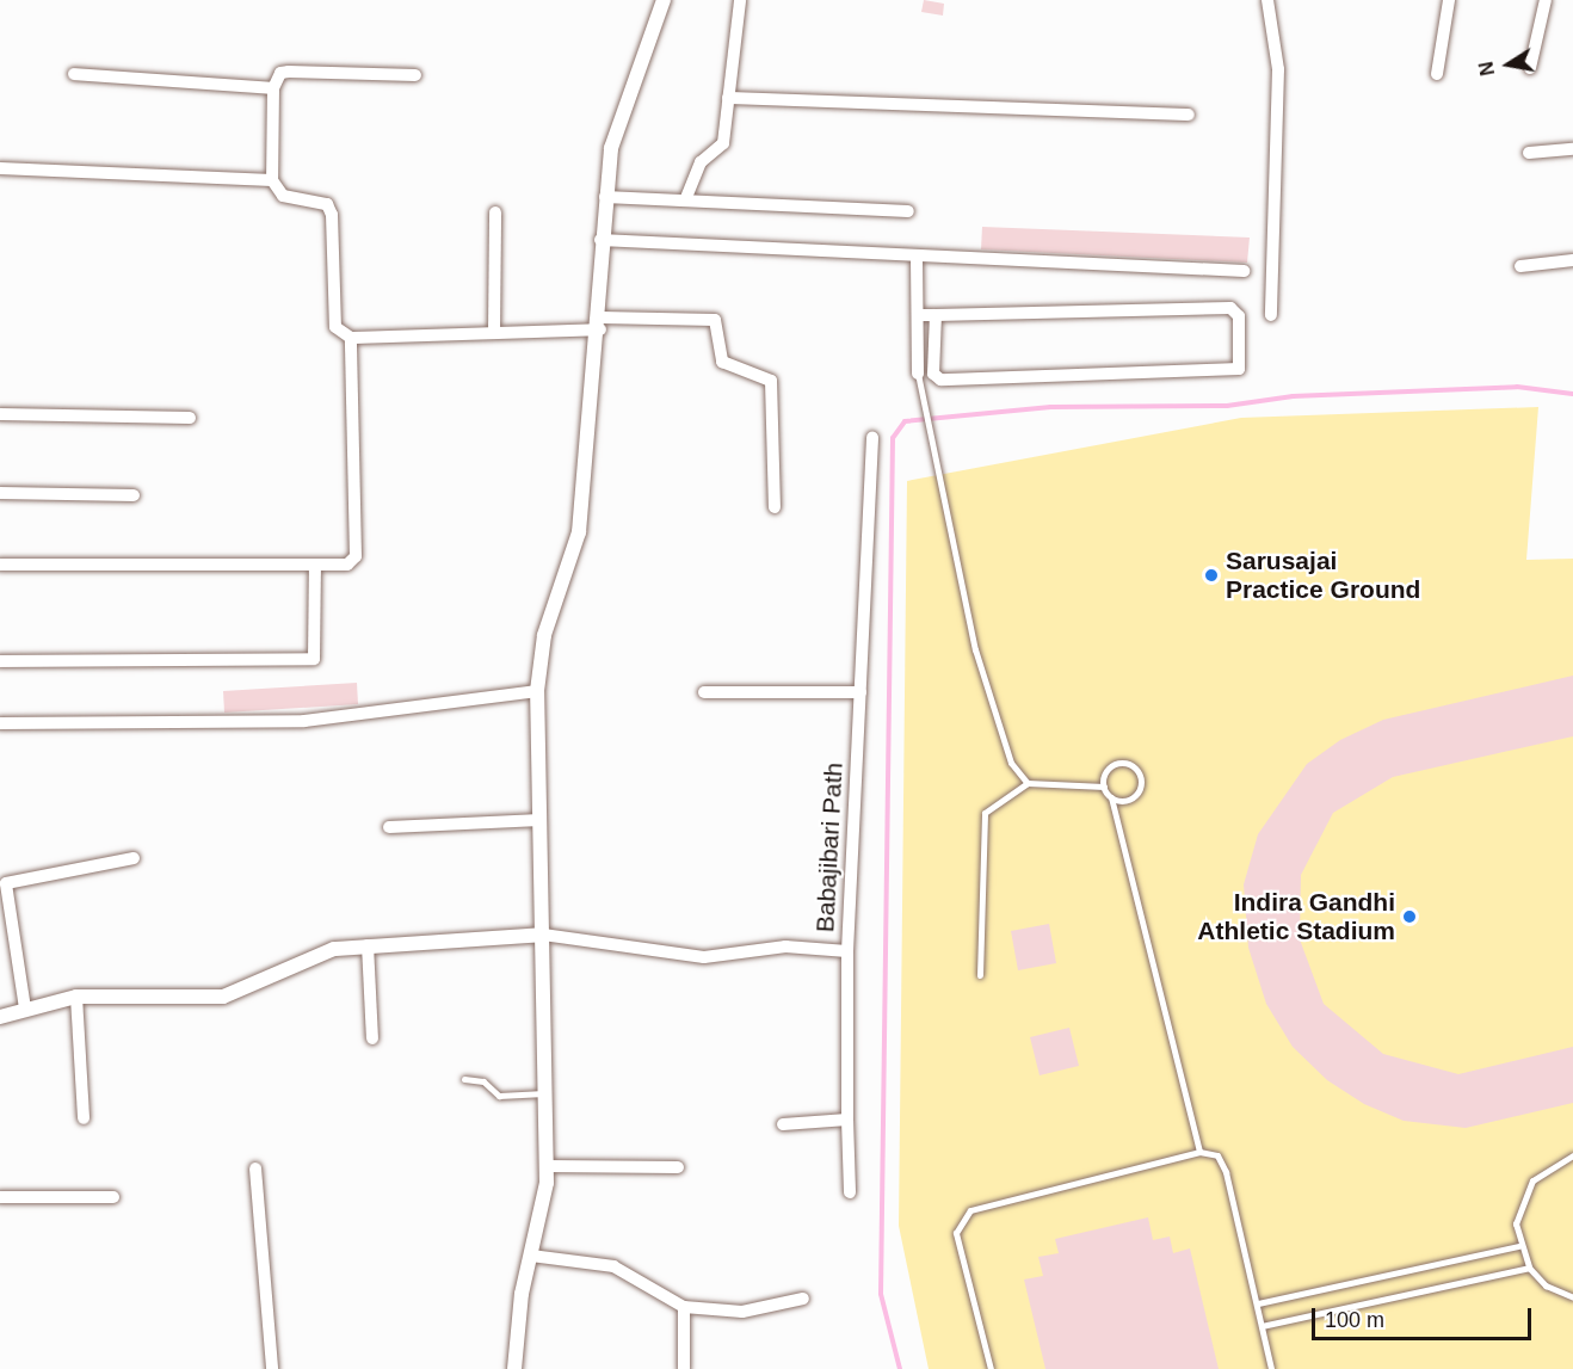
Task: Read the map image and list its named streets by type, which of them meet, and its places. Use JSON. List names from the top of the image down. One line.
{"streets":{"street":["Babajibari Path"]},"places":["Sarusajai Practice Ground","Indira Gandhi Athletic Stadium"],"scale_bar":"100 m","north":"left"}
